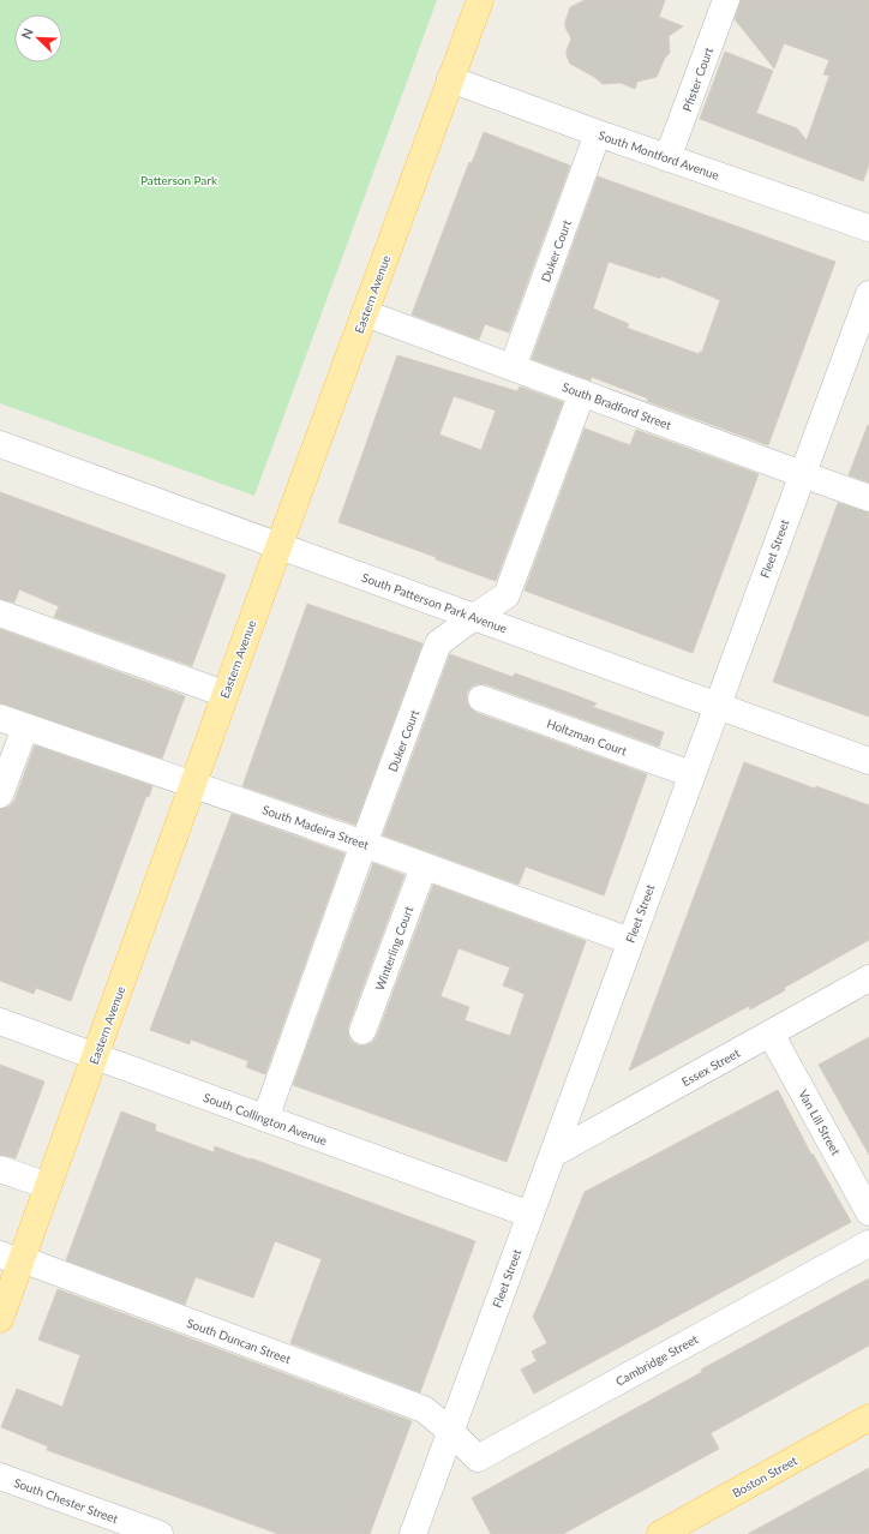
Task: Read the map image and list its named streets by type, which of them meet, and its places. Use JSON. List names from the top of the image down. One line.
{"streets":{"main road":["Eastern Avenue","Boston Street"],"street":["Pfister Court","South Montford Avenue","Duker Court","South Bradford Street","Fleet Street","South Patterson Park Avenue","Holtzman Court","South Madeira Street","Winterling Court","Essex Street","South Collington Avenue","Van Lill Street","South Duncan Street","Cambridge Street","South Chester Street"]},"crossings":[["Pfister Court","South Montford Avenue"],["South Montford Avenue","Duker Court"],["South Montford Avenue","Eastern Avenue"],["Duker Court","South Bradford Street"],["Duker Court","South Patterson Park Avenue"],["Duker Court","South Madeira Street"],["Duker Court","South Collington Avenue"],["Eastern Avenue","South Bradford Street"],["Eastern Avenue","South Patterson Park Avenue"],["Eastern Avenue","South Madeira Street"],["Eastern Avenue","South Collington Avenue"],["Eastern Avenue","South Duncan Street"],["South Bradford Street","Fleet Street"],["Fleet Street","South Patterson Park Avenue"],["Fleet Street","Holtzman Court"],["Fleet Street","South Madeira Street"],["Fleet Street","Essex Street"],["Fleet Street","South Collington Avenue"],["Fleet Street","South Duncan Street"],["Fleet Street","Cambridge Street"],["South Madeira Street","Winterling Court"],["Essex Street","Van Lill Street"],["South Duncan Street","Cambridge Street"]],"parks":["Patterson Park"],"north":"top left"}
